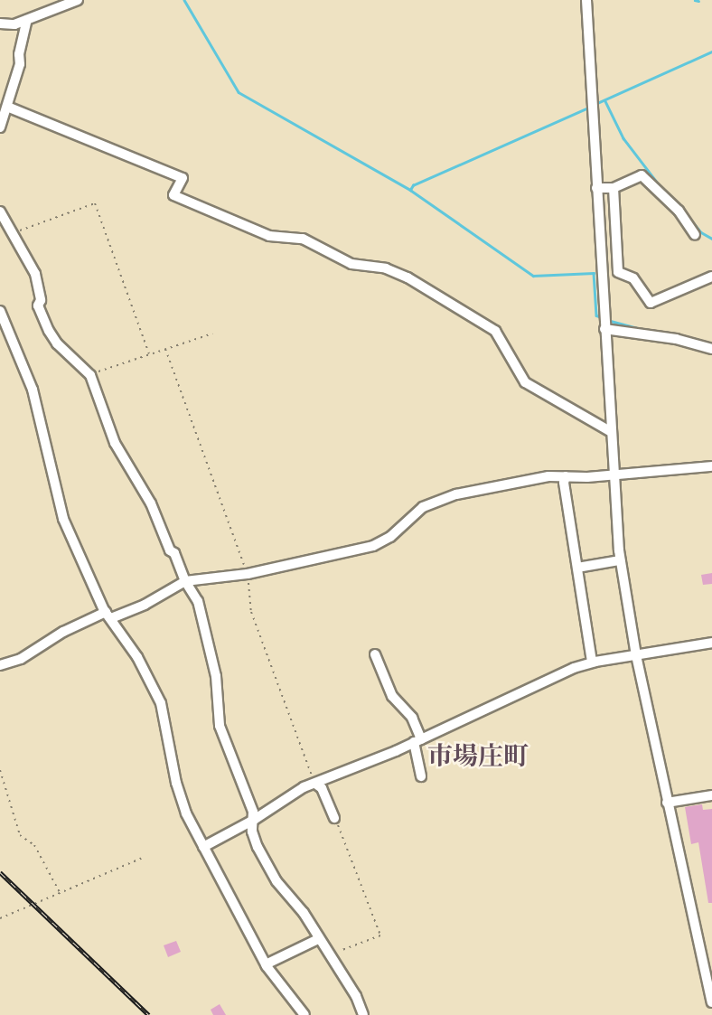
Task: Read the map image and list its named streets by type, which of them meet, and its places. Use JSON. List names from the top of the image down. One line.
{"districts":["市場庄町"]}
